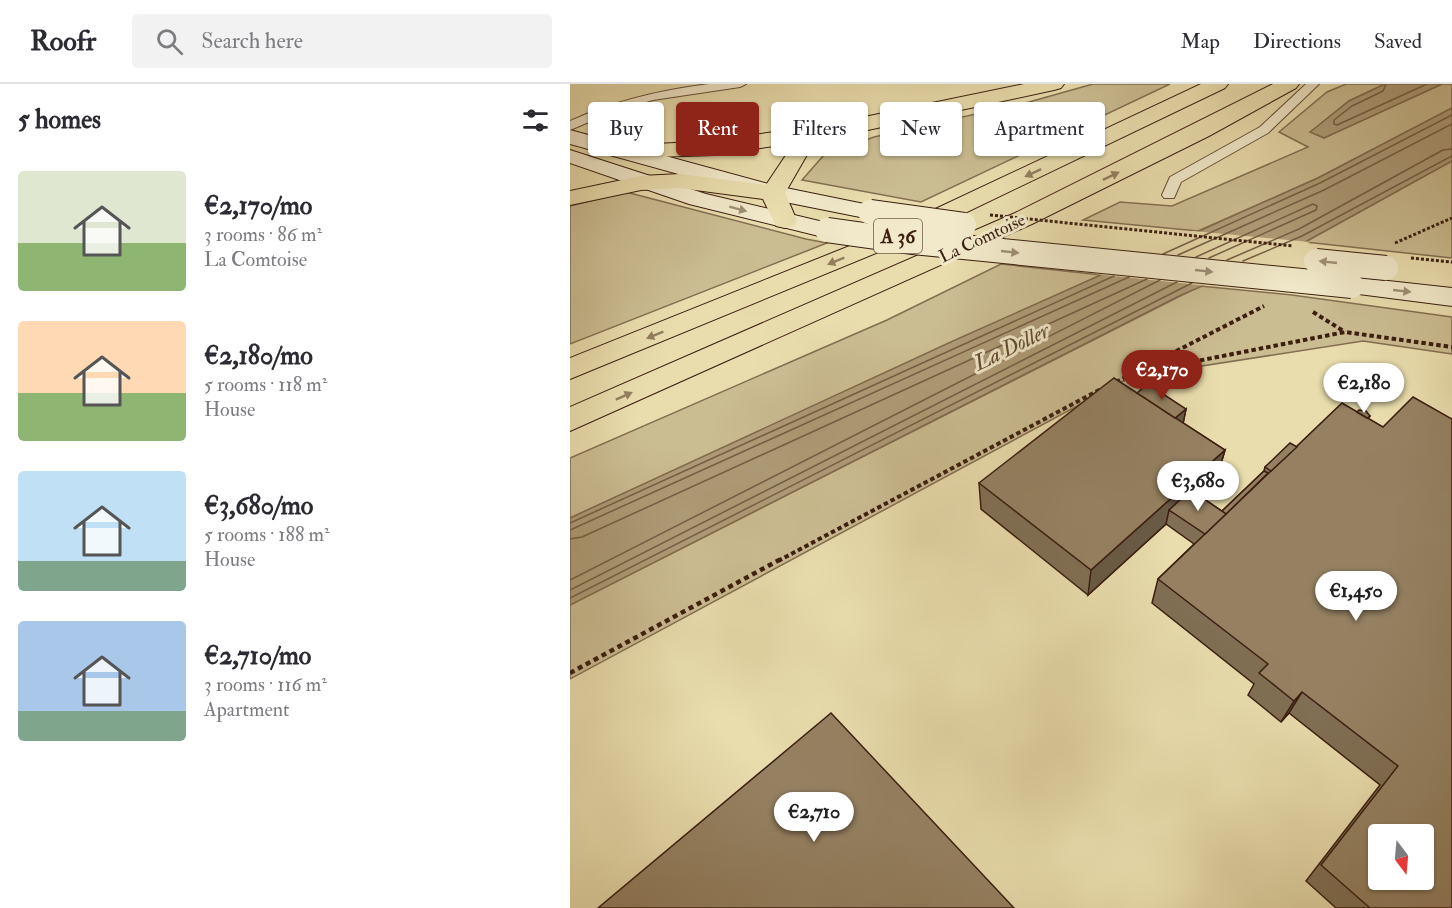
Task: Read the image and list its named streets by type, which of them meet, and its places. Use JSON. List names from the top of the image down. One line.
{"streets":{"highway":["A 36","La Comtoise"]},"water":["La Doller"],"north":"bottom","page":{"header":"Roofr","search":"Search here","nav":["Map","Directions","Saved"],"heading":"5 homes","chip":["Buy","Rent","Filters","New","Apartment"],"list":[{"name":"€2,170/mo","note":"3 rooms · 86 m² · La Comtoise"},{"name":"€2,180/mo","note":"5 rooms · 118 m² · House"},{"name":"€3,680/mo","note":"5 rooms · 188 m² · House"},{"name":"€2,710/mo","note":"3 rooms · 116 m² · Apartment"}],"price":["€2,170","€2,180","€3,680","€1,450","€2,710"]}}
